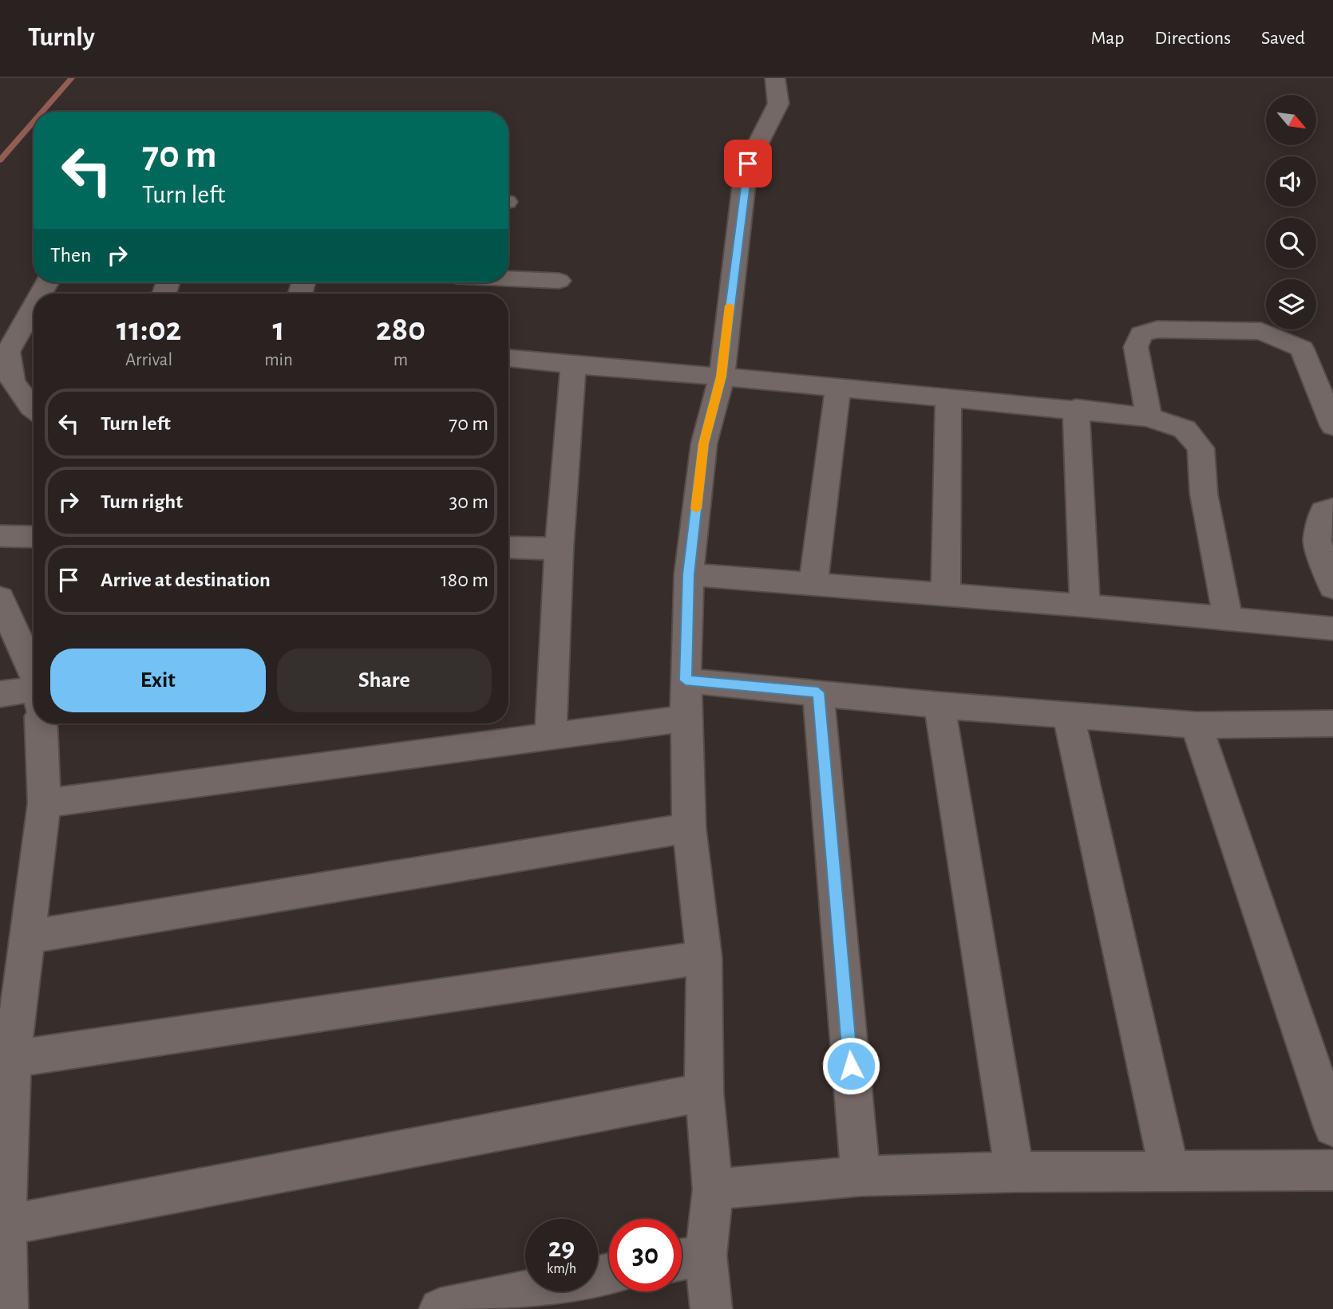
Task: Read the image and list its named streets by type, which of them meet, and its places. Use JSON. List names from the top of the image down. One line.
{"north":"bottom right","page":{"header":"Turnly","nav":["Map","Directions","Saved"],"turn":["70 m","Turn left"],"then":"Then","eta":["11:02","Arrival","1","min","280","m"],"list":[{"name":"Turn left","value":"70 m"},{"name":"Turn right","value":"30 m"},{"name":"Arrive at destination","value":"180 m"}],"buttons":["Exit","Share"],"speed":"29 km/h","limit":"30"}}
